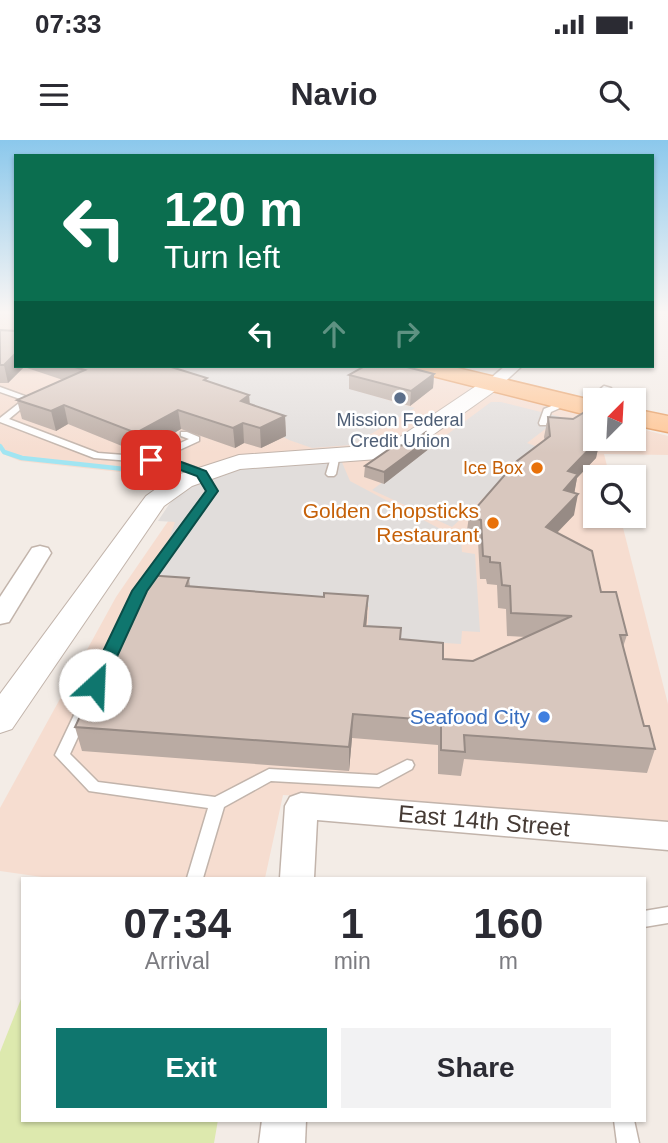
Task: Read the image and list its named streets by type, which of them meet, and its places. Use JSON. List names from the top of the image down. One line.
{"streets":{"street":["East 14th Street"]},"places":["Mission Federal Credit Union","Ice Box","Golden Chopsticks Restaurant","Seafood City"],"north":"top right","page":{"status":"07:33","header":"Navio","turn":["120 m","Turn left"],"eta":["07:34","Arrival","1","min","160","m"],"buttons":["Exit","Share"]}}
